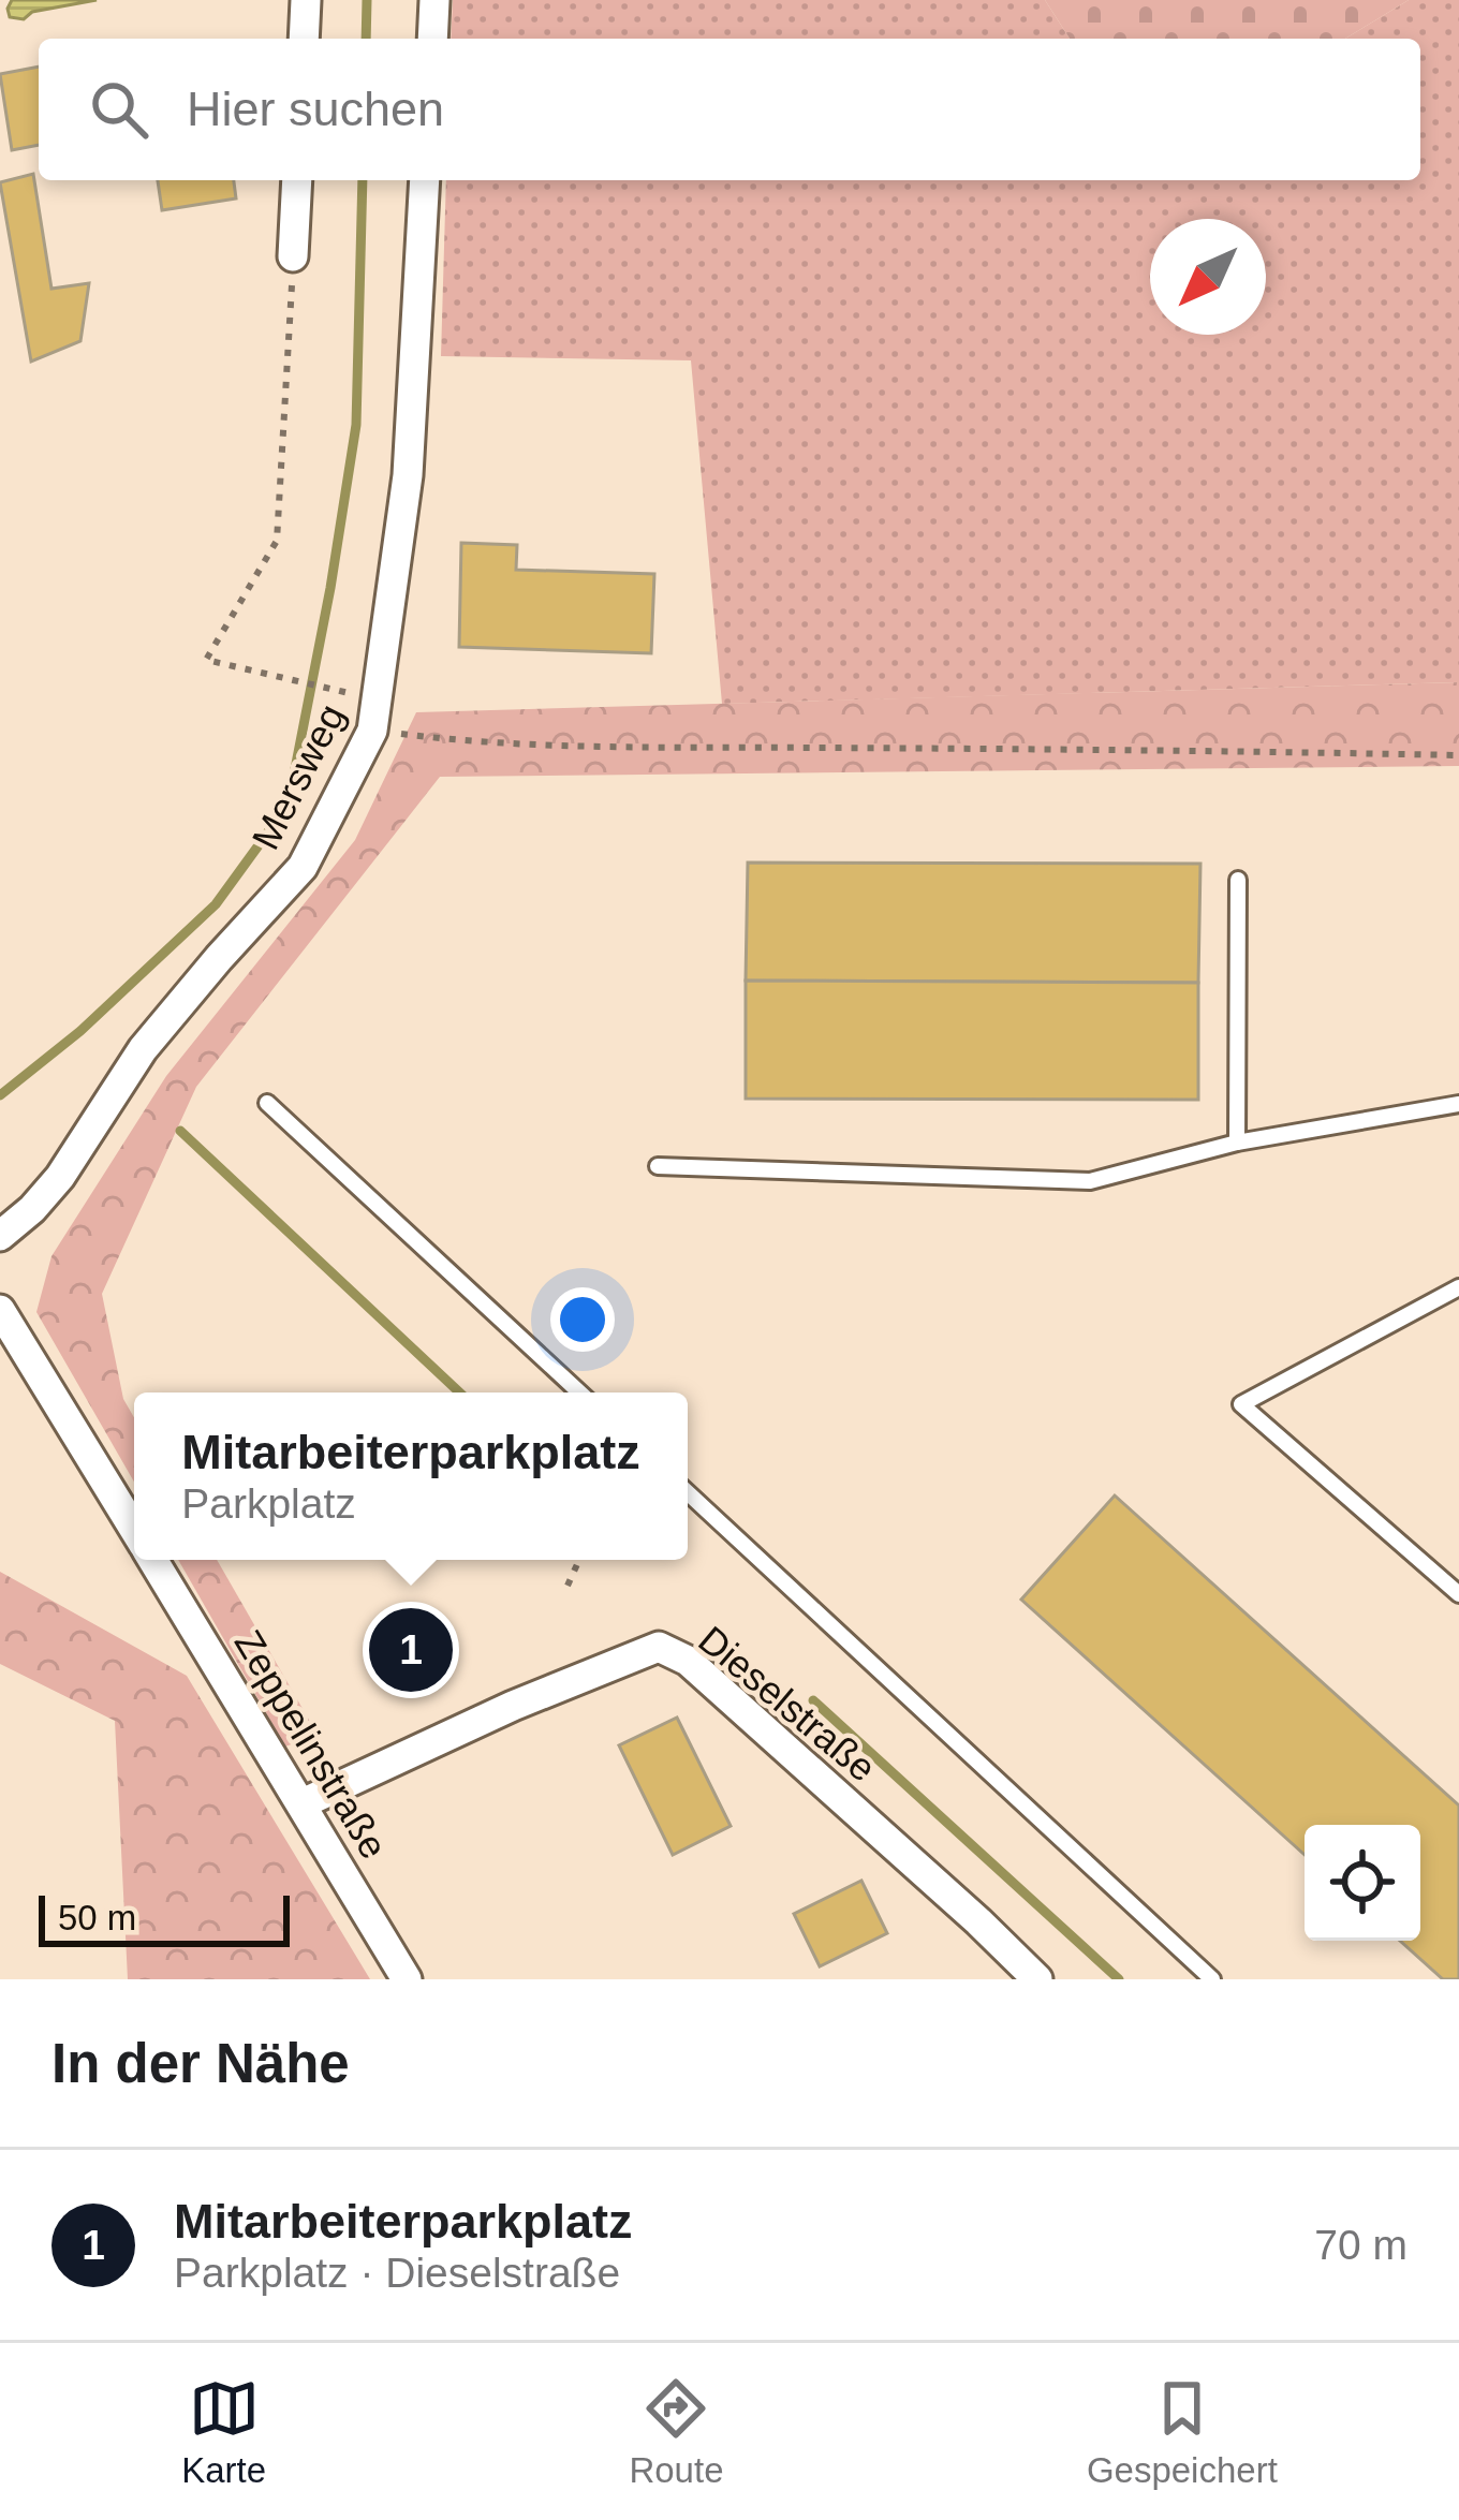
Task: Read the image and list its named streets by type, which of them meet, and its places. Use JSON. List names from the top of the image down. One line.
{"streets":{"street":["Mersweg","Dieselstraße","Zeppelinstraße"]},"crossings":[["Dieselstraße","Zeppelinstraße"]],"scale_bar":"50 m","north":"bottom left","page":{"search":"Hier suchen","popup":["Mitarbeiterparkplatz","Parkplatz"],"pins":"1","scale":"50 m","heading":"In der Nähe","list":[{"mark":"1","name":"Mitarbeiterparkplatz","note":"Parkplatz · Dieselstraße","value":"70 m"}],"nav":["Karte","Route","Gespeichert"]}}
